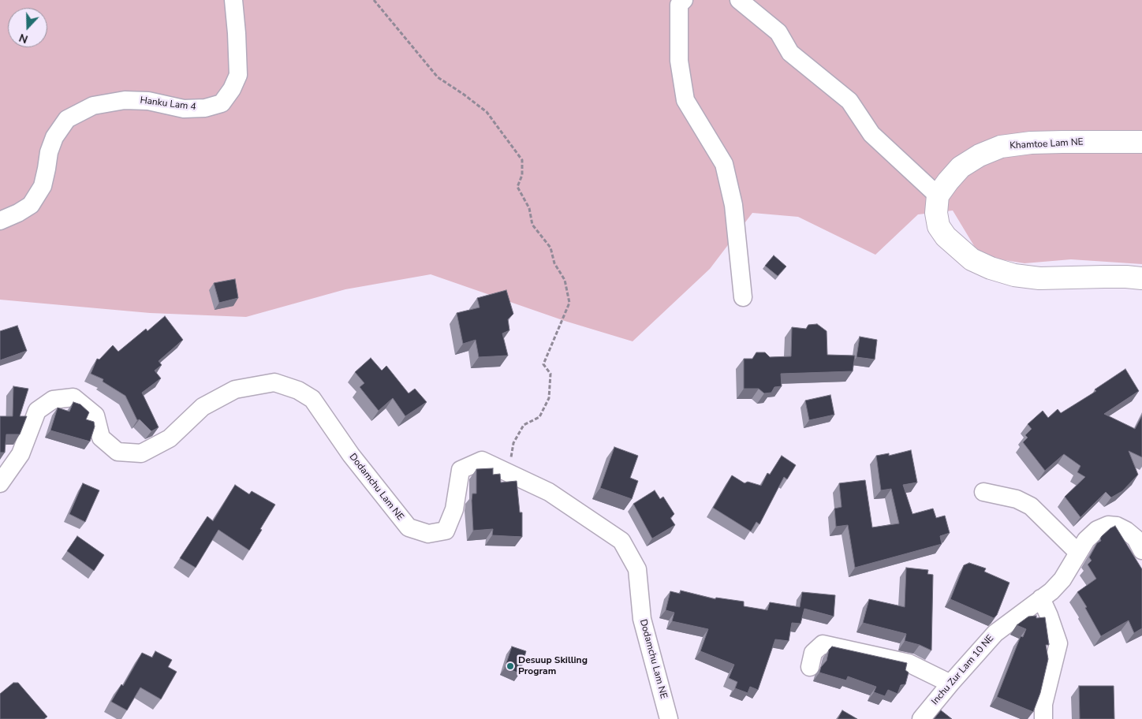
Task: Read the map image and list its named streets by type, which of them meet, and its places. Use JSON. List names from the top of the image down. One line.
{"streets":{"main road":["Khamtoe Lam NE"],"street":["Hanku Lam 4","Dodamchu Lam NE","Inchu Zur Lam 10 NE"]},"places":["Desuup Skilling Program"],"north":"bottom"}
